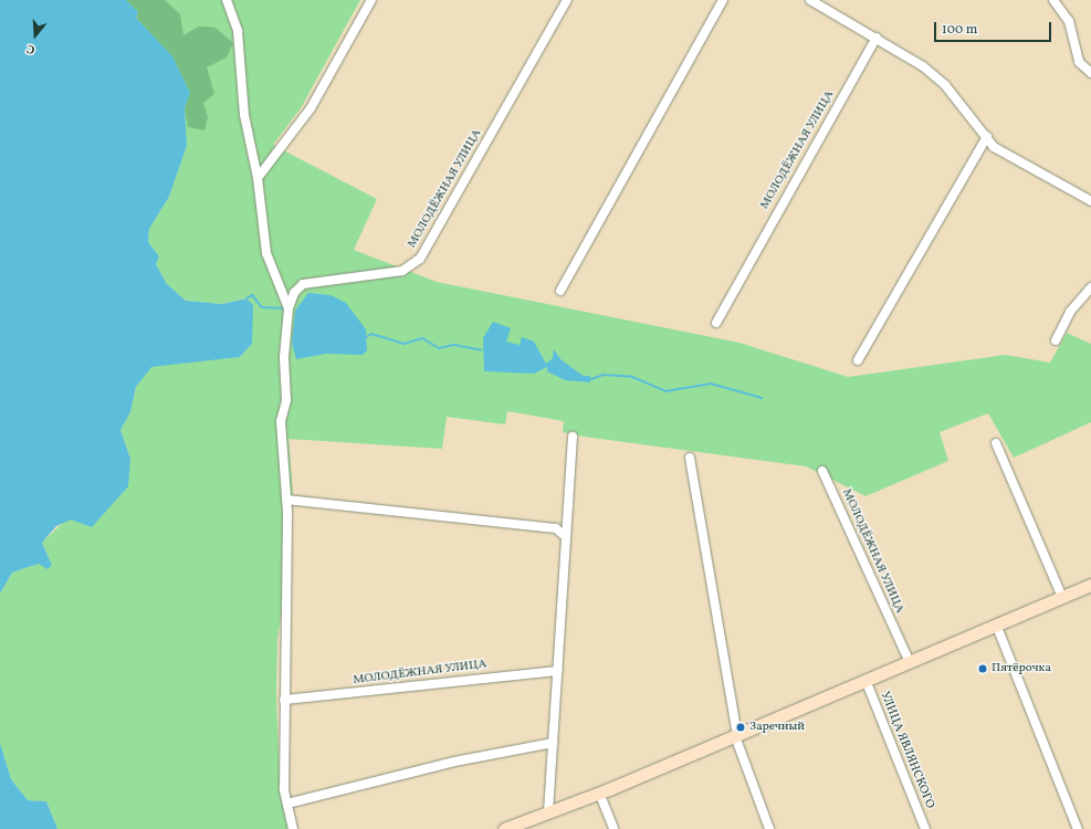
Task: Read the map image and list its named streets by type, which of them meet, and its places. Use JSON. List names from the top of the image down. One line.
{"streets":{"street":["МОЛОДЁЖНАЯ УЛИЦА","УЛИЦА ЯВЛЯНСКОГО"]},"places":["Пятёрочка","Заречный"],"scale_bar":"100 m","north":"bottom"}
